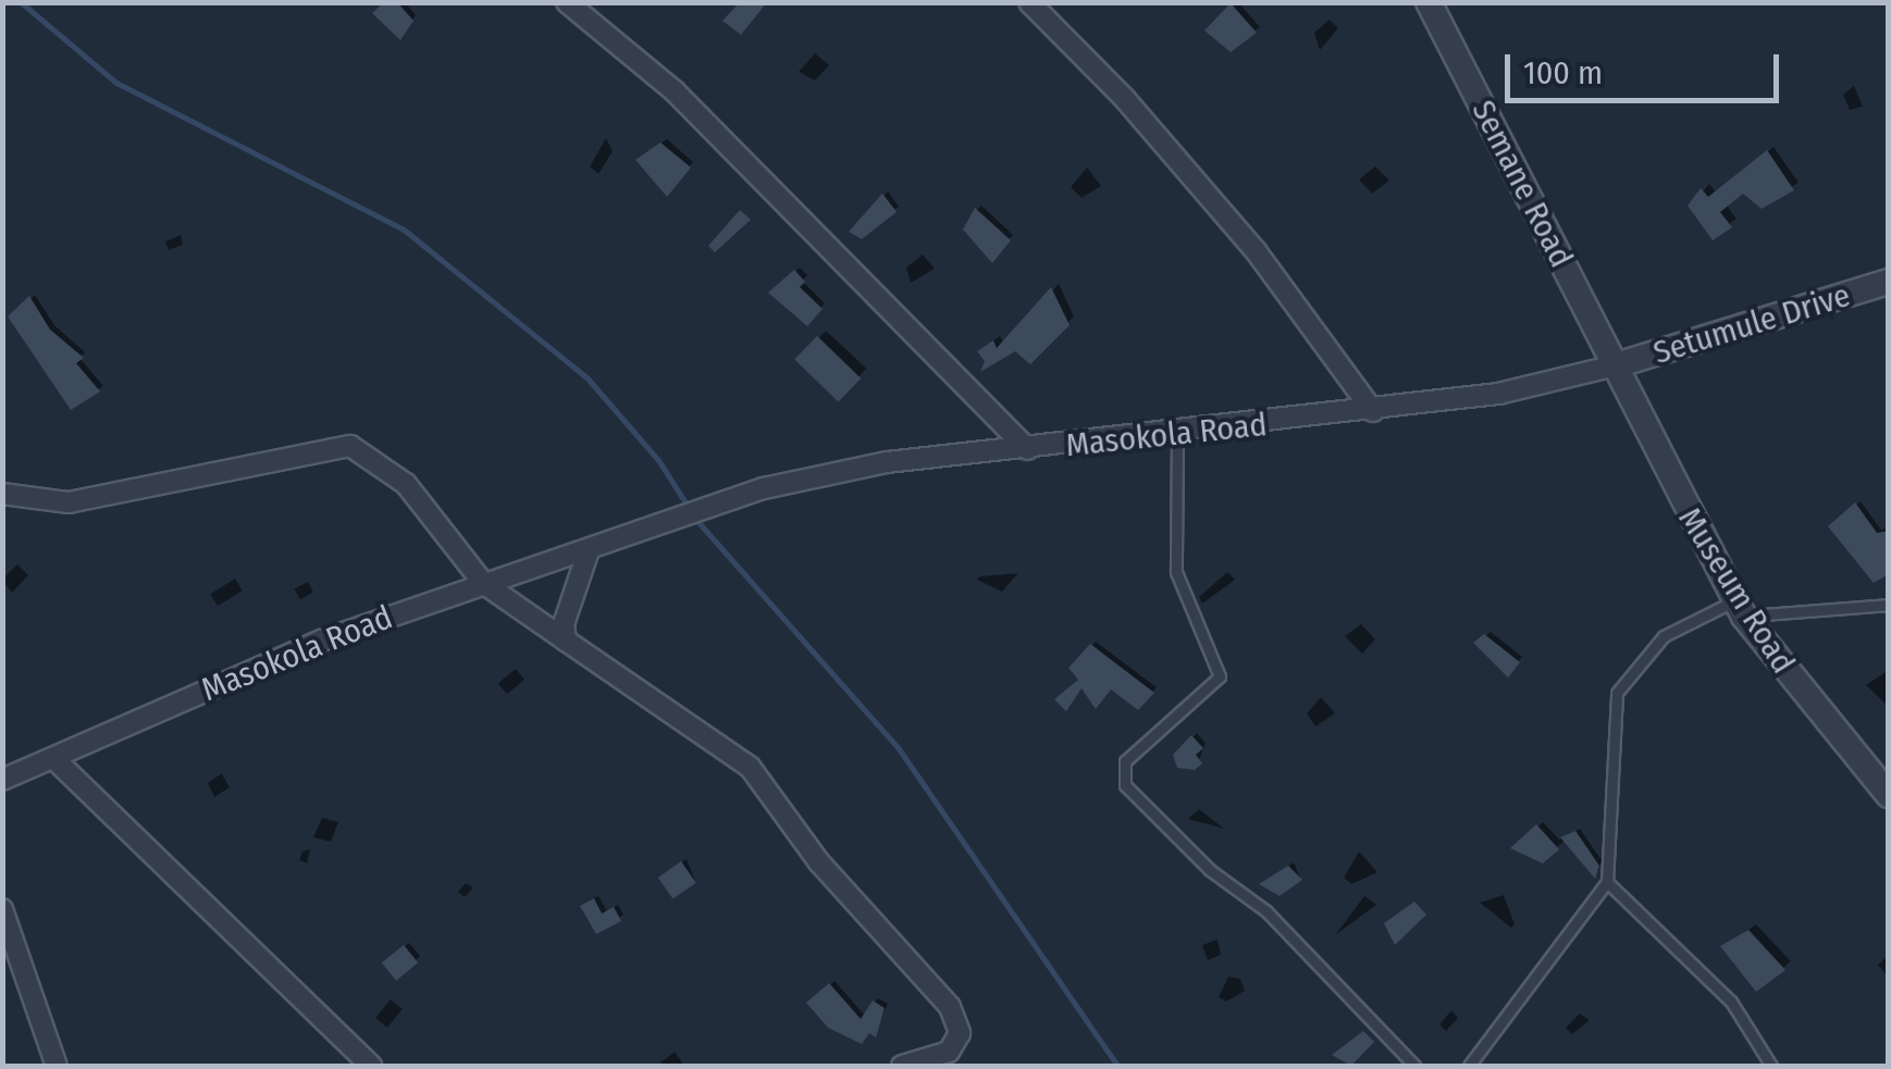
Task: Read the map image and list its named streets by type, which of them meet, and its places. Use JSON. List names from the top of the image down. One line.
{"streets":{"street":["Semane Road","Setumule Drive","Masokola Road","Museum Road"]},"crossings":[["Semane Road","Setumule Drive"],["Semane Road","Masokola Road"],["Semane Road","Museum Road"],["Setumule Drive","Masokola Road"],["Setumule Drive","Museum Road"],["Masokola Road","Museum Road"]],"scale_bar":"100 m"}
